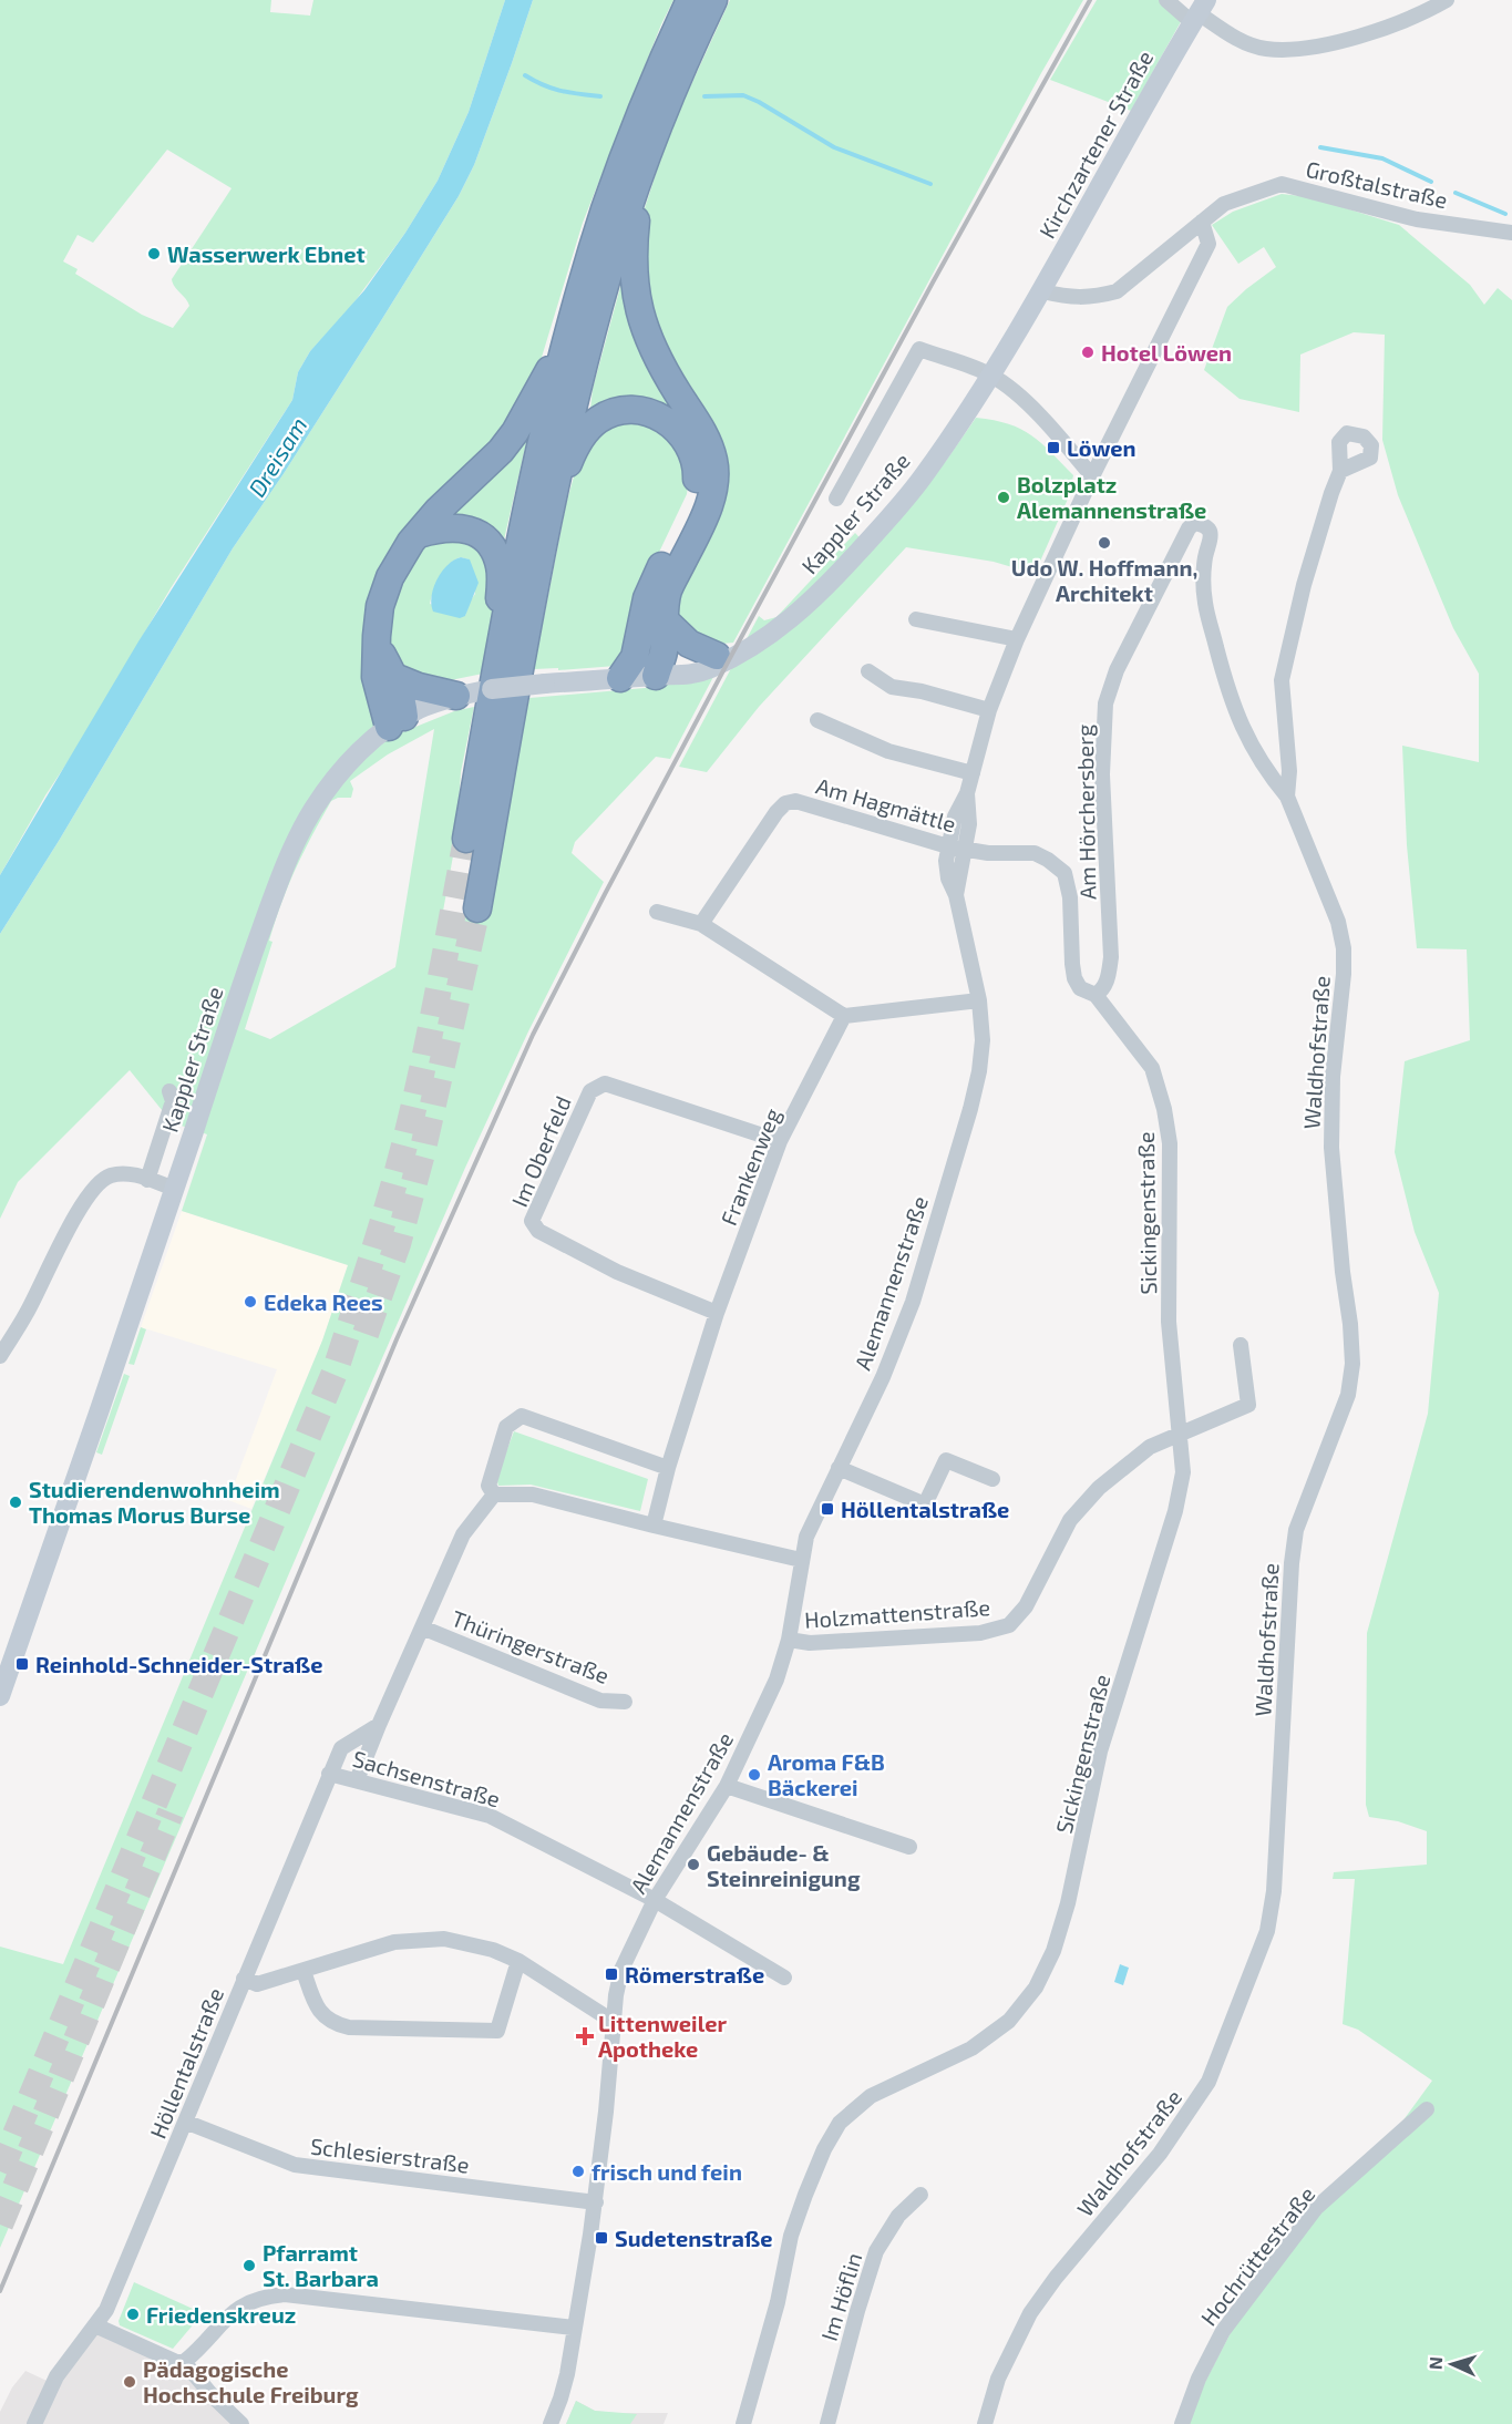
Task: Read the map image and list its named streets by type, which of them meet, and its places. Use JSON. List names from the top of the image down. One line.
{"streets":{"street":["Kirchzartener Straße","Großtalstraße","Kappler Straße","Am Hagmättle","Am Hörchersberg","Waldhofstraße","Im Oberfeld","Frankenweg","Sickingenstraße","Alemannenstraße","Holzmattenstraße","Thüringerstraße","Sachsenstraße","Höllentalstraße","Schlesierstraße","Hochrüttestraße","Im Höflin"]},"crossings":[["Kirchzartener Straße","Kappler Straße"],["Großtalstraße","Alemannenstraße"],["Am Hagmättle","Am Hörchersberg"],["Am Hagmättle","Alemannenstraße"],["Am Hörchersberg","Waldhofstraße"],["Am Hörchersberg","Sickingenstraße"],["Am Hörchersberg","Alemannenstraße"],["Im Oberfeld","Frankenweg"],["Sickingenstraße","Holzmattenstraße"],["Alemannenstraße","Holzmattenstraße"],["Alemannenstraße","Sachsenstraße"],["Alemannenstraße","Schlesierstraße"],["Sachsenstraße","Höllentalstraße"],["Höllentalstraße","Schlesierstraße"]],"water":["Dreisam"],"places":{"other":["Wasserwerk Ebnet","Hotel Löwen","Bolzplatz Alemannenstraße","Udo W. Hoffmann, Architekt","Edeka Rees","Studierendenwohnheim Thomas Morus Burse","Aroma F&B Bäckerei","Gebäude- & Steinreinigung","frisch und fein","Pfarramt St. Barbara","Friedenskreuz","Pädagogische Hochschule Freiburg"],"transit":["Löwen","Höllentalstraße","Reinhold-Schneider-Straße","Römerstraße","Sudetenstraße"],"health":["Littenweiler Apotheke"]},"north":"left"}
